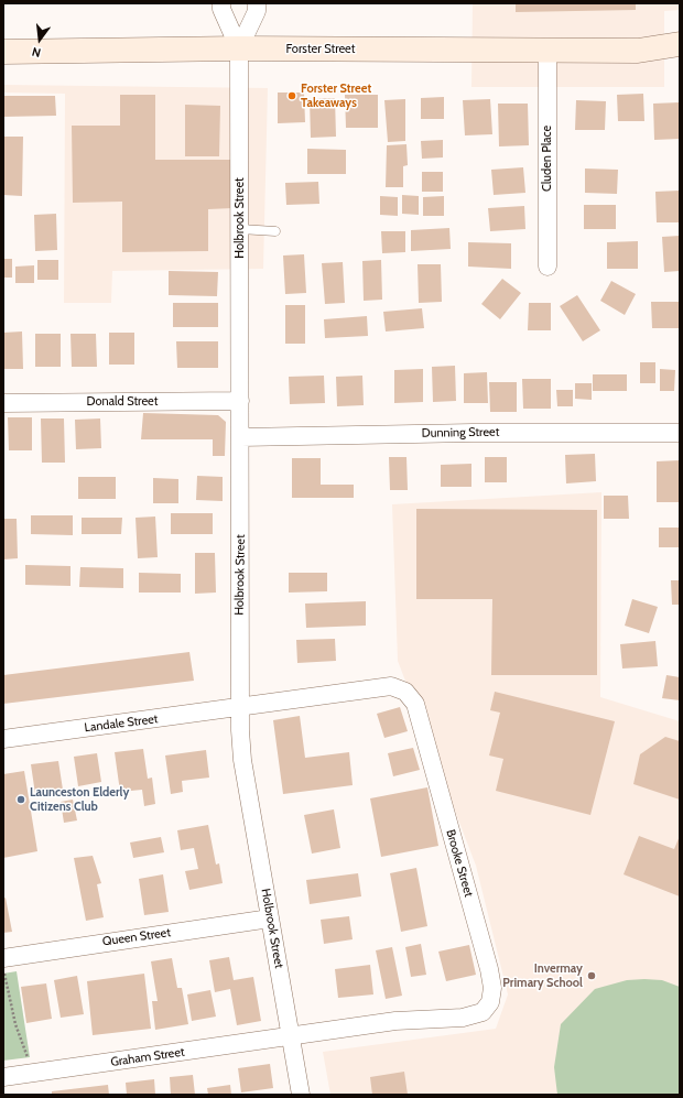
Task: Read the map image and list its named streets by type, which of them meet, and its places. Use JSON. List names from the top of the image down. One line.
{"streets":{"street":["Forster Street","Cluden Place","Holbrook Street","Donald Street","Dunning Street","Landale Street","Brooke Street","Queen Street","Graham Street"]},"crossings":[["Forster Street","Cluden Place"],["Forster Street","Holbrook Street"],["Holbrook Street","Donald Street"],["Holbrook Street","Dunning Street"],["Holbrook Street","Landale Street"],["Holbrook Street","Brooke Street"],["Holbrook Street","Queen Street"],["Holbrook Street","Graham Street"],["Landale Street","Brooke Street"],["Brooke Street","Graham Street"]],"places":["Forster Street Takeaways","Launceston Elderly Citizens Club","Invermay Primary School"],"north":"bottom"}
